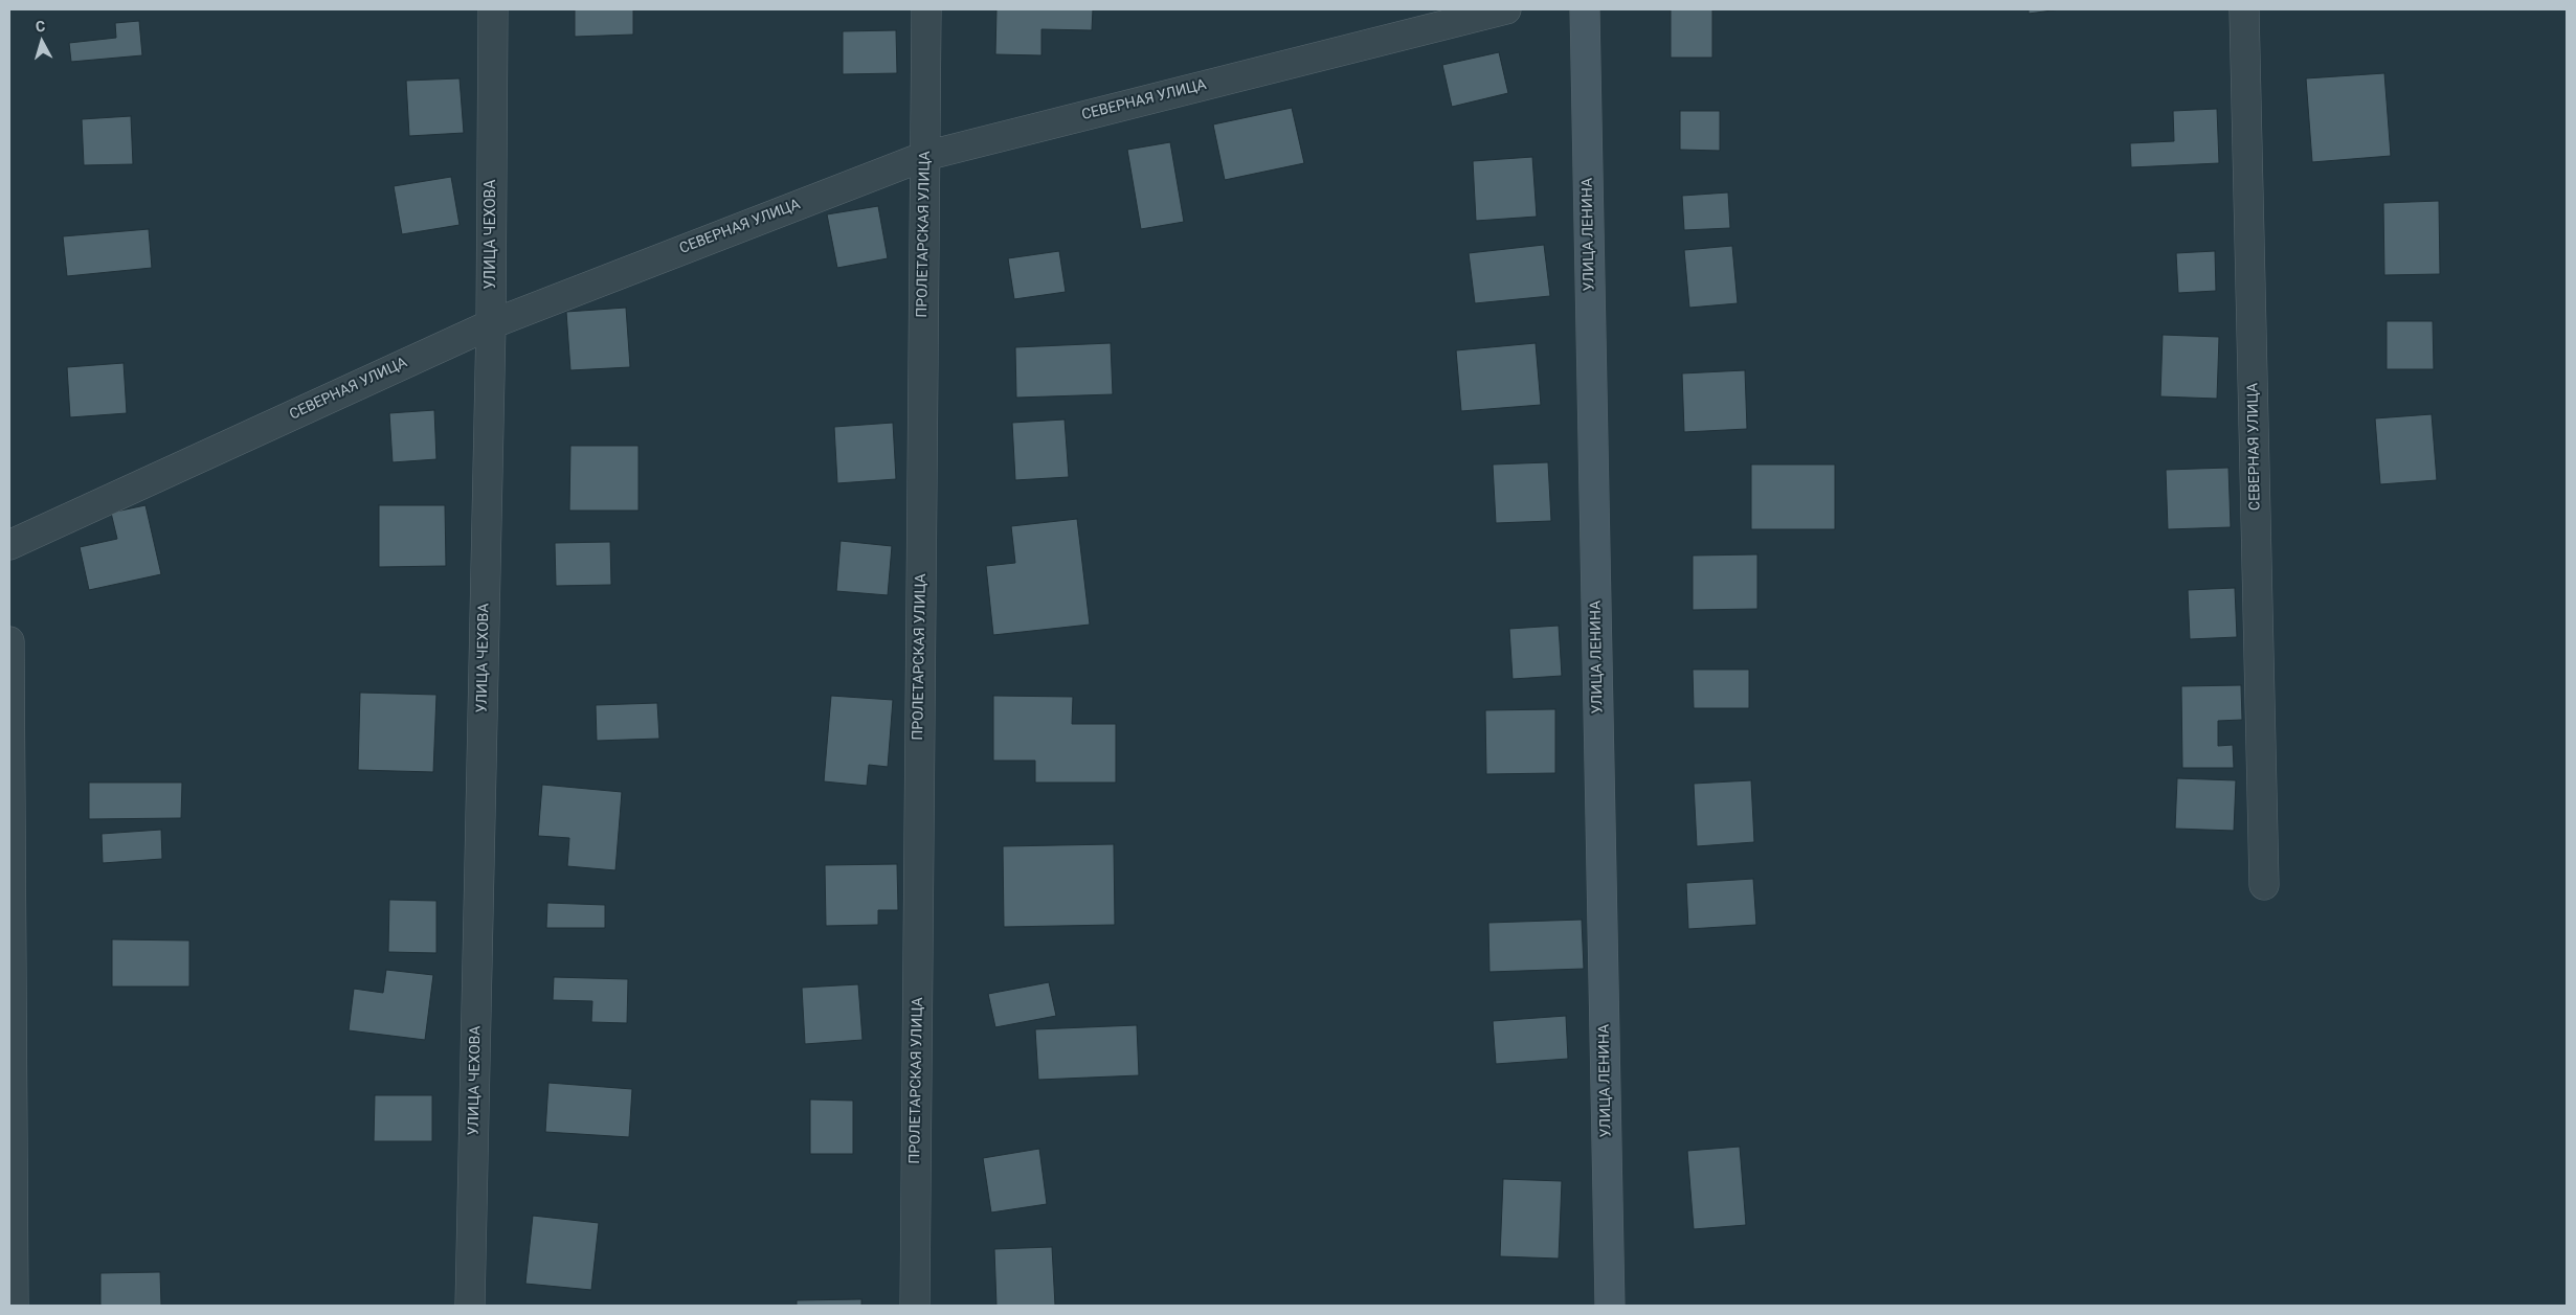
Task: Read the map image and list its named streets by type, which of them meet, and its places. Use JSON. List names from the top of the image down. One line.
{"streets":{"street":["СЕВЕРНАЯ УЛИЦА","УЛИЦА ЧЕХОВА","ПРОЛЕТАРСКАЯ УЛИЦА","УЛИЦА ЛЕНИНА"]},"crossings":[["СЕВЕРНАЯ УЛИЦА","УЛИЦА ЧЕХОВА"],["СЕВЕРНАЯ УЛИЦА","ПРОЛЕТАРСКАЯ УЛИЦА"]],"north":"top"}
